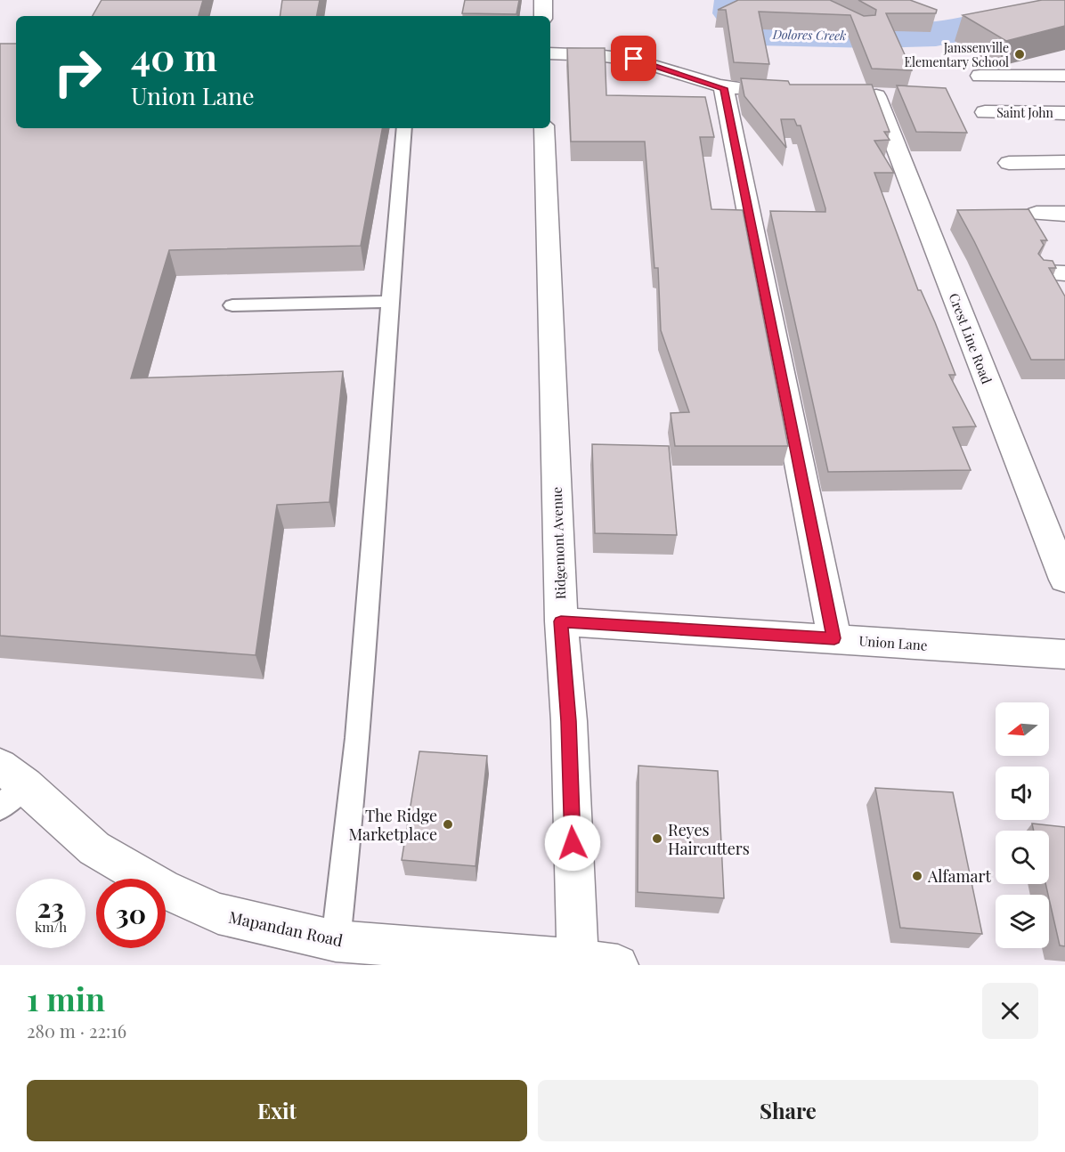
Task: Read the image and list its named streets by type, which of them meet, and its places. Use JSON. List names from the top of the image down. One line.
{"streets":{"street":["Saint John","Crest Line Road","Ridgemont Avenue","Union Lane","Mapandan Road"]},"crossings":[["Ridgemont Avenue","Union Lane"],["Ridgemont Avenue","Mapandan Road"]],"water":["Dolores Creek"],"places":["Janssenville Elementary School","The Ridge Marketplace","Reyes Haircutters","Alfamart"],"north":"left","page":{"turn":["40 m","Union Lane"],"speed":"23 km/h","limit":"30","heading":["1 min","280 m · 22:16"],"buttons":["Exit","Share"]}}
